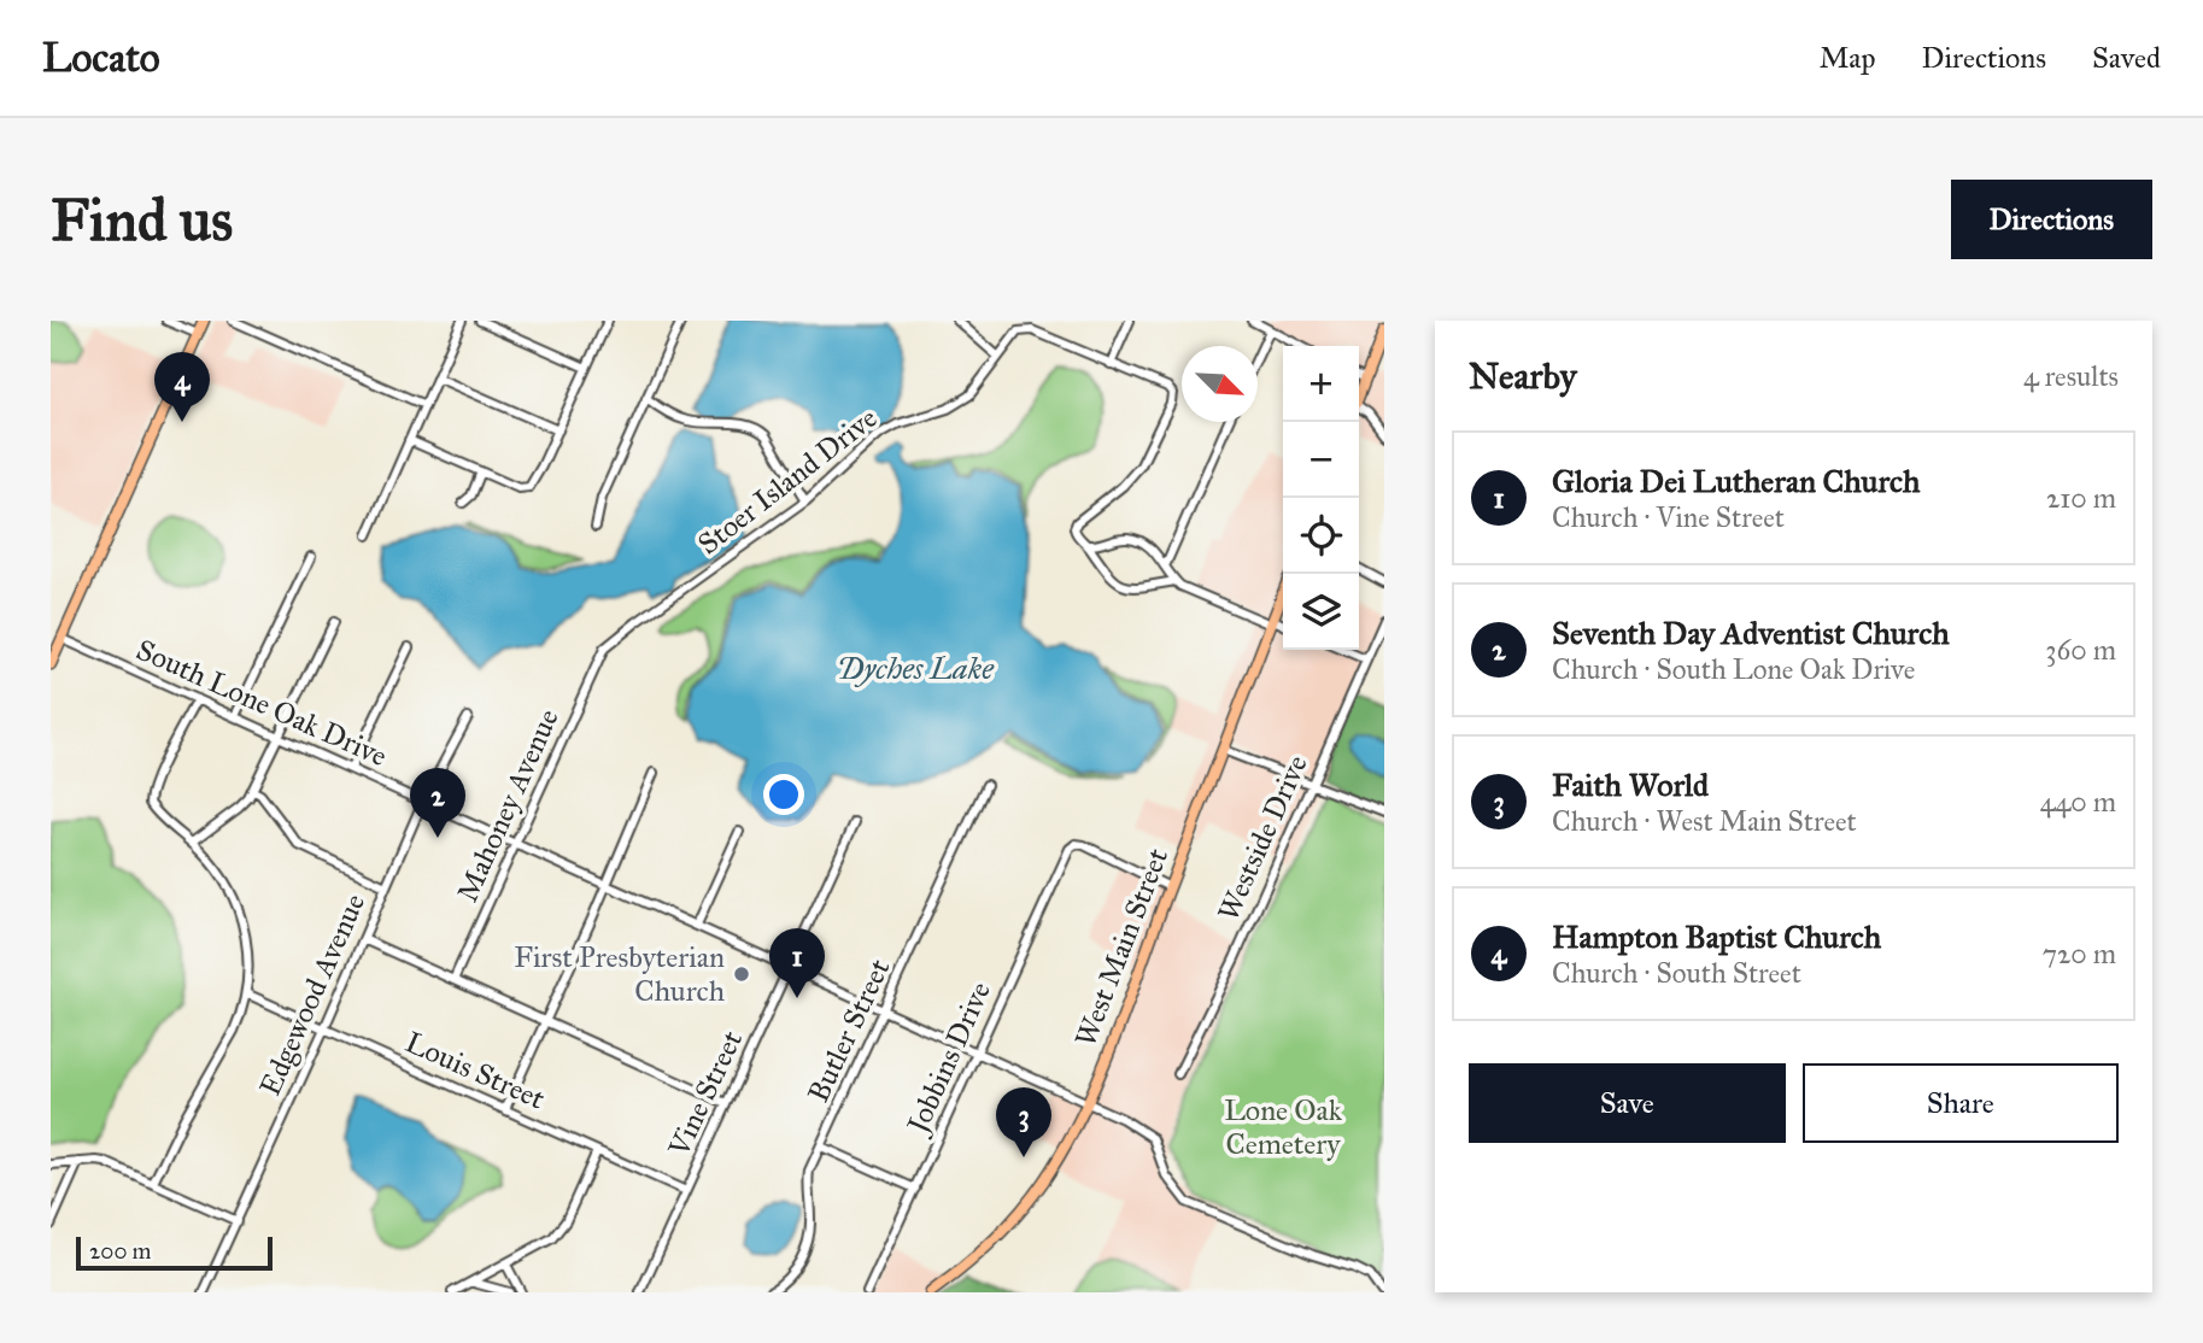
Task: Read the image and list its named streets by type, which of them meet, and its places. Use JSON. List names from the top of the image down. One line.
{"streets":{"main road":["West Main Street"],"street":["Stoer Island Drive","South Lone Oak Drive","Mahoney Avenue","Westside Drive","Edgewood Avenue","Butler Street","Jobbins Drive","Louis Street","Vine Street"]},"crossings":[["Stoer Island Drive","Mahoney Avenue"],["South Lone Oak Drive","Mahoney Avenue"],["South Lone Oak Drive","West Main Street"],["South Lone Oak Drive","Edgewood Avenue"],["South Lone Oak Drive","Butler Street"],["South Lone Oak Drive","Jobbins Drive"],["South Lone Oak Drive","Vine Street"],["West Main Street","Jobbins Drive"],["Edgewood Avenue","Louis Street"],["Louis Street","Vine Street"]],"water":["Dyches Lake"],"parks":["Lone Oak Cemetery"],"places":["First Presbyterian Church"],"scale_bar":"200 m","north":"bottom right","page":{"header":"Locato","nav":["Map","Directions","Saved"],"buttons":["Directions",["Save","Share"]],"title":"Find us","heading":["Nearby","4 results"],"map_buttons":["+","−"],"pins":["4","2","1","3"],"list":[{"mark":"1","name":"Gloria Dei Lutheran Church","note":"Church · Vine Street","value":"210 m"},{"mark":"2","name":"Seventh Day Adventist Church","note":"Church · South Lone Oak Drive","value":"360 m"},{"mark":"3","name":"Faith World","note":"Church · West Main Street","value":"440 m"},{"mark":"4","name":"Hampton Baptist Church","note":"Church · South Street","value":"720 m"}],"scale":"200 m"}}
